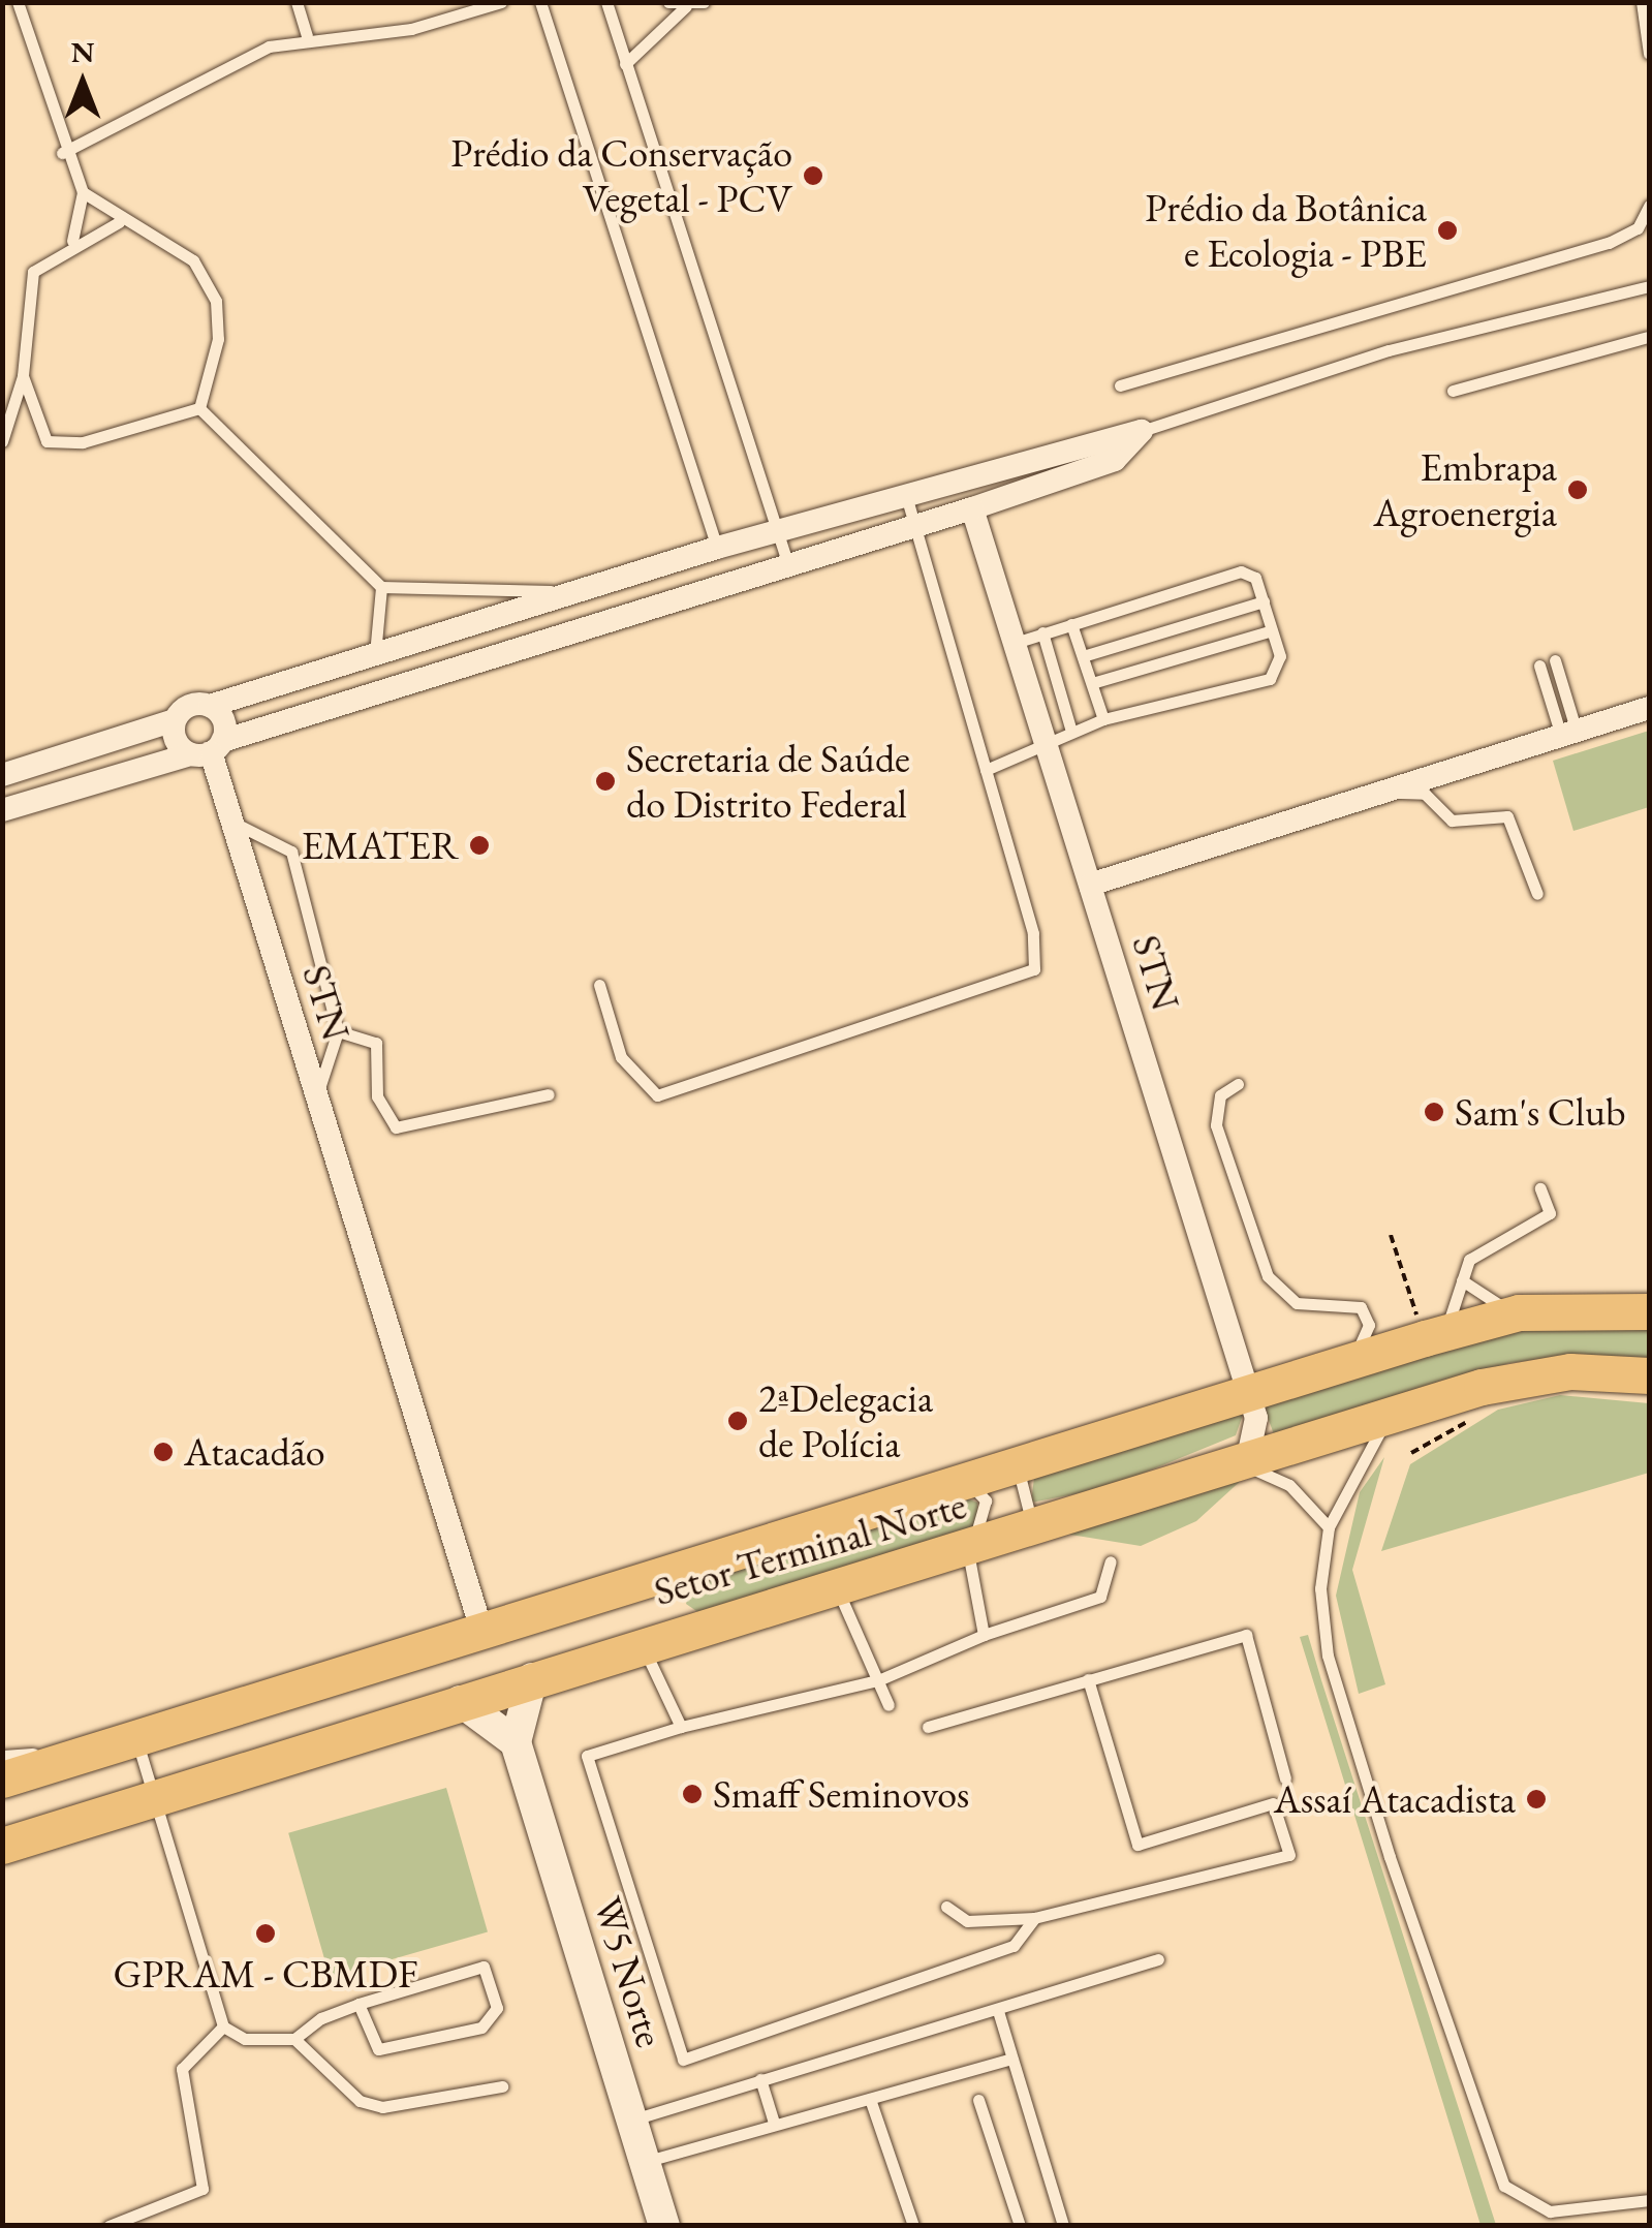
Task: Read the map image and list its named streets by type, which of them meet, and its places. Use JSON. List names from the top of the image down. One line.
{"streets":{"main road":["Setor Terminal Norte","W5 Norte"],"street":["STN"]},"crossings":[["STN","Setor Terminal Norte"]],"places":["Prédio da Conservação Vegetal - PCV","Prédio da Botânica e Ecologia - PBE","Embrapa Agroenergia","Secretaria de Saúde do Distrito Federal","EMATER","Sam's Club","2ªDelegacia de Polícia","Atacadão","Smaff Seminovos","Assaí Atacadista","GPRAM - CBMDF"],"north":"top"}
